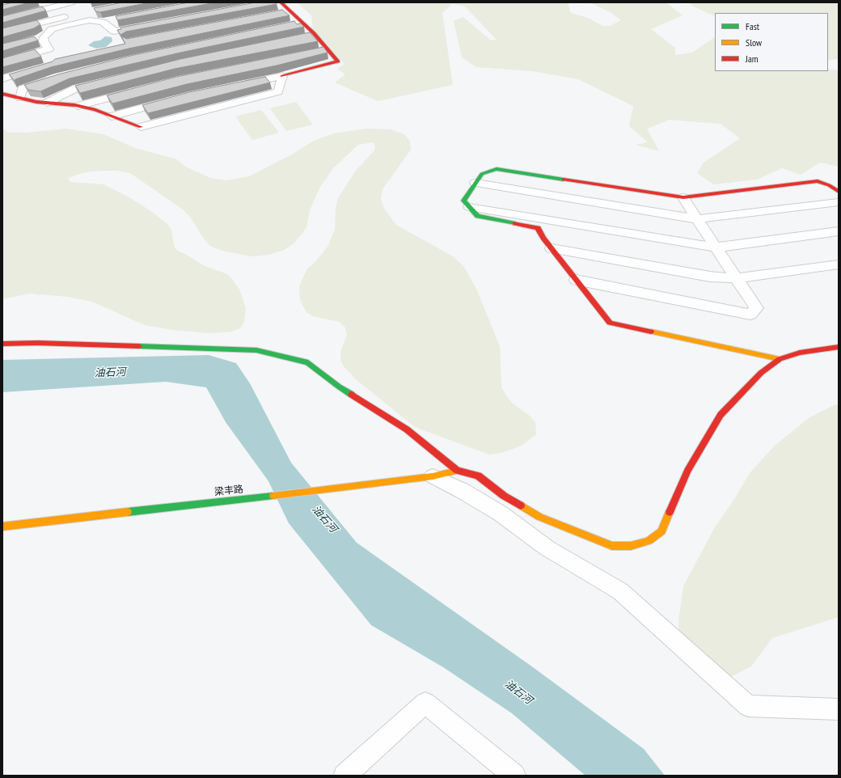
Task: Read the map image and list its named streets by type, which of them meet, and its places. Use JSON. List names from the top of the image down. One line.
{"streets":{"street":["梁丰路"]},"water":["油石河"],"legend":["Fast","Slow","Jam"]}
